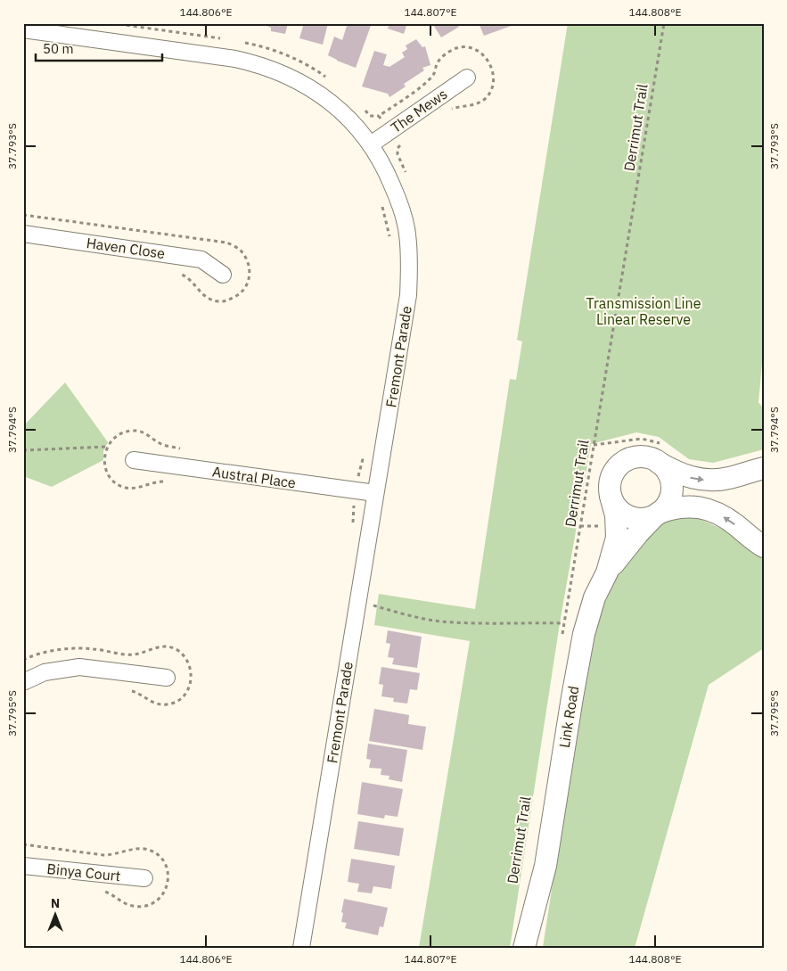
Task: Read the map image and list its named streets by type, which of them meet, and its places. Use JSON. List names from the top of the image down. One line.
{"streets":{"street":["The Mews","Haven Close","Fremont Parade","Austral Place","Link Road","Binya Court"],"path":["Derrimut Trail"]},"crossings":[["The Mews","Fremont Parade"],["Fremont Parade","Austral Place"]],"parks":["Transmission Line Linear Reserve"],"scale_bar":"50 m","north":"top","coordinates":["144.806°E","144.807°E","144.808°E","37.793°S","37.794°S","37.795°S"]}
